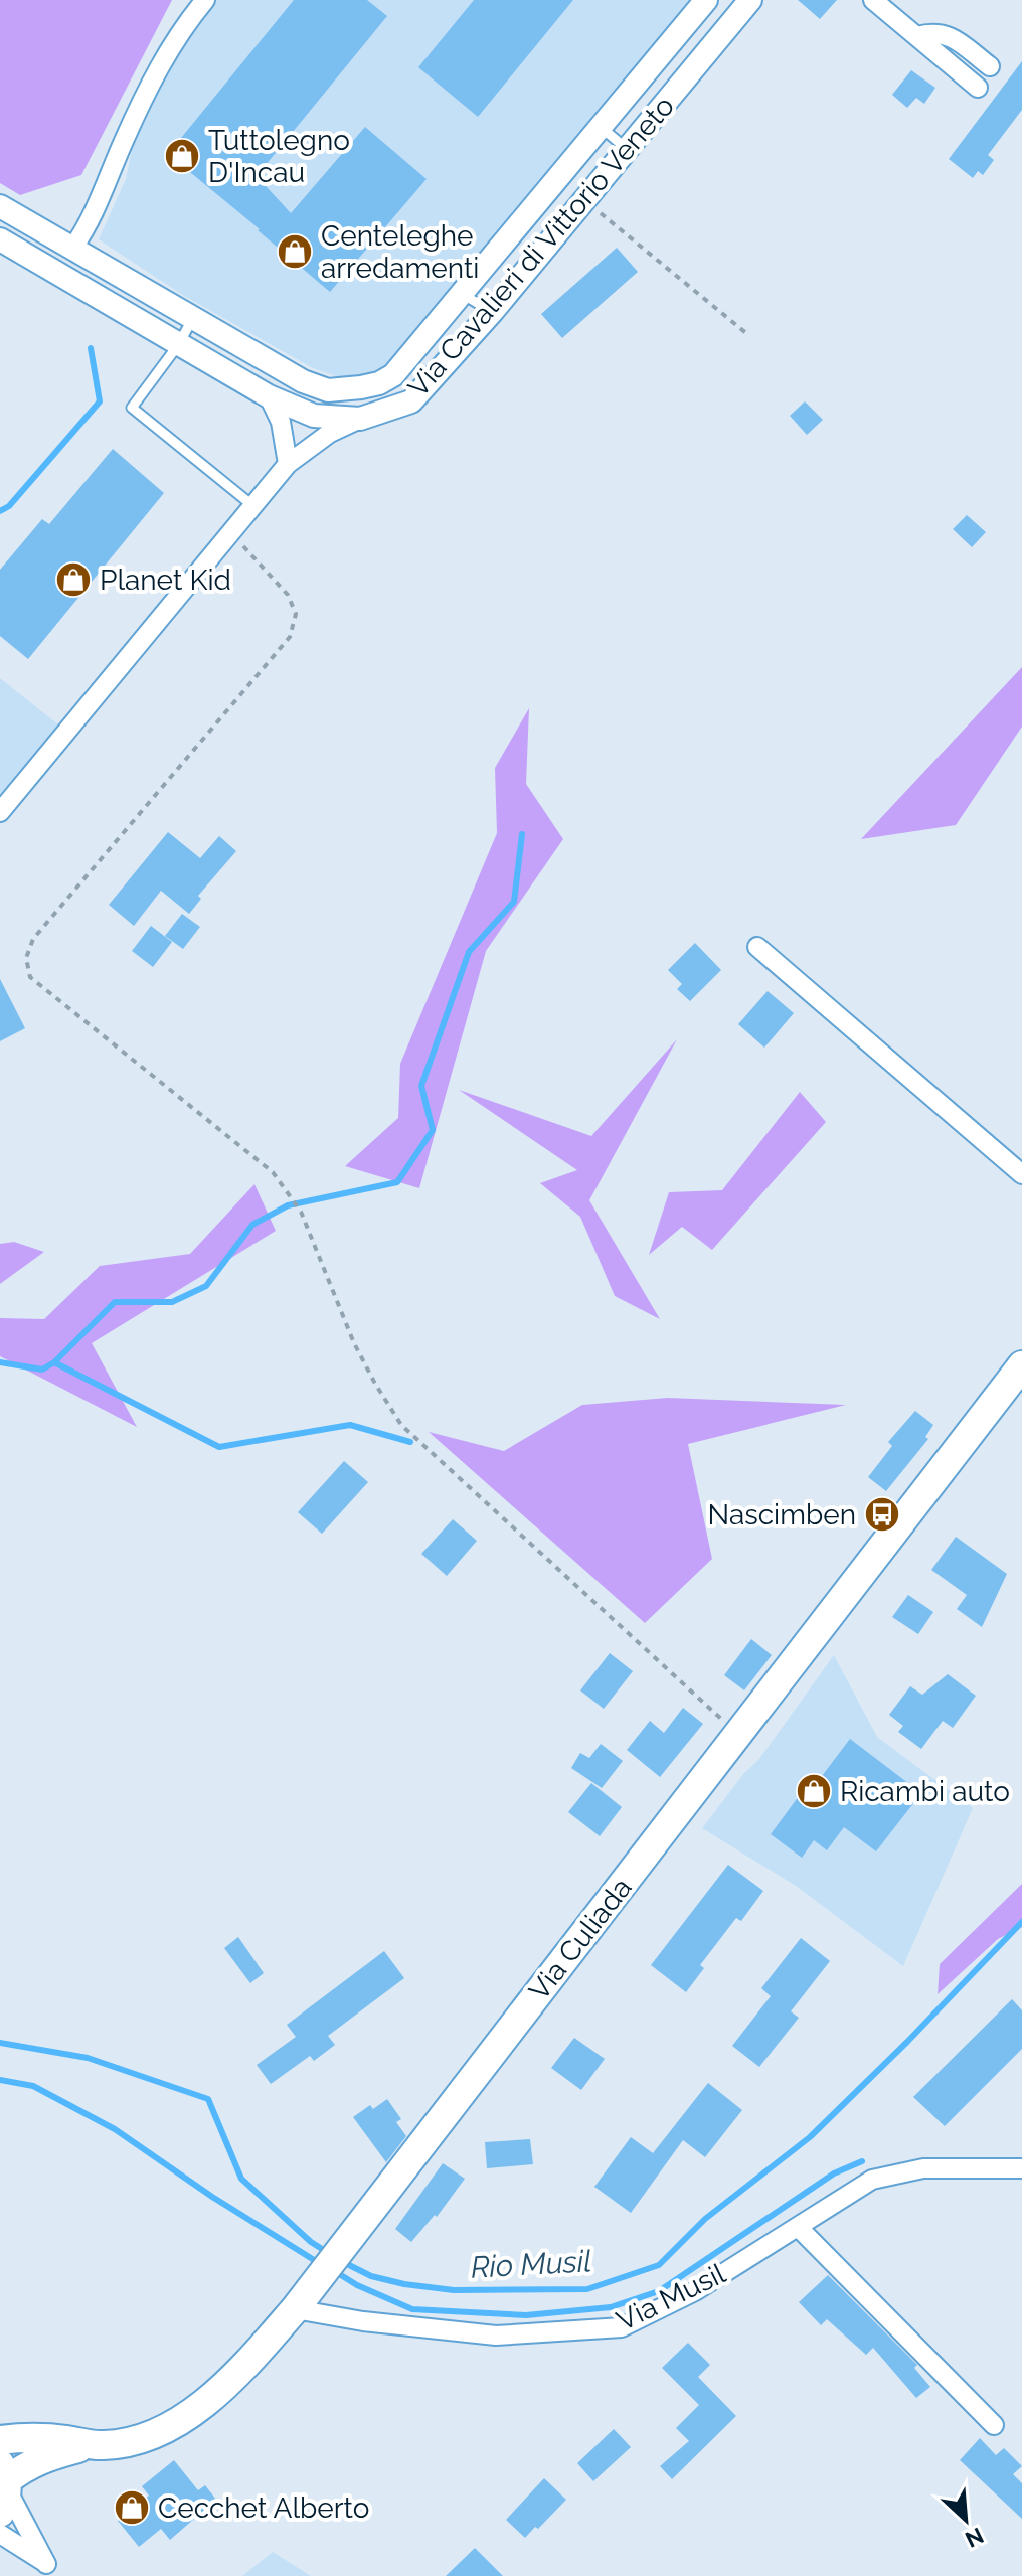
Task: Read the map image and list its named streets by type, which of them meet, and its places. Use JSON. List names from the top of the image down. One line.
{"streets":{"main road":["Via Culiada"],"street":["Via Cavalieri di Vittorio Veneto","Via Musil"]},"crossings":[["Via Culiada","Via Musil"]],"water":["Rio Musil"],"places":{"shop":["Tuttolegno D'Incau","Centeleghe arredamenti","Planet Kid","Ricambi auto","Cecchet Alberto"],"bus stop":["Nascimben"]},"north":"bottom right"}
